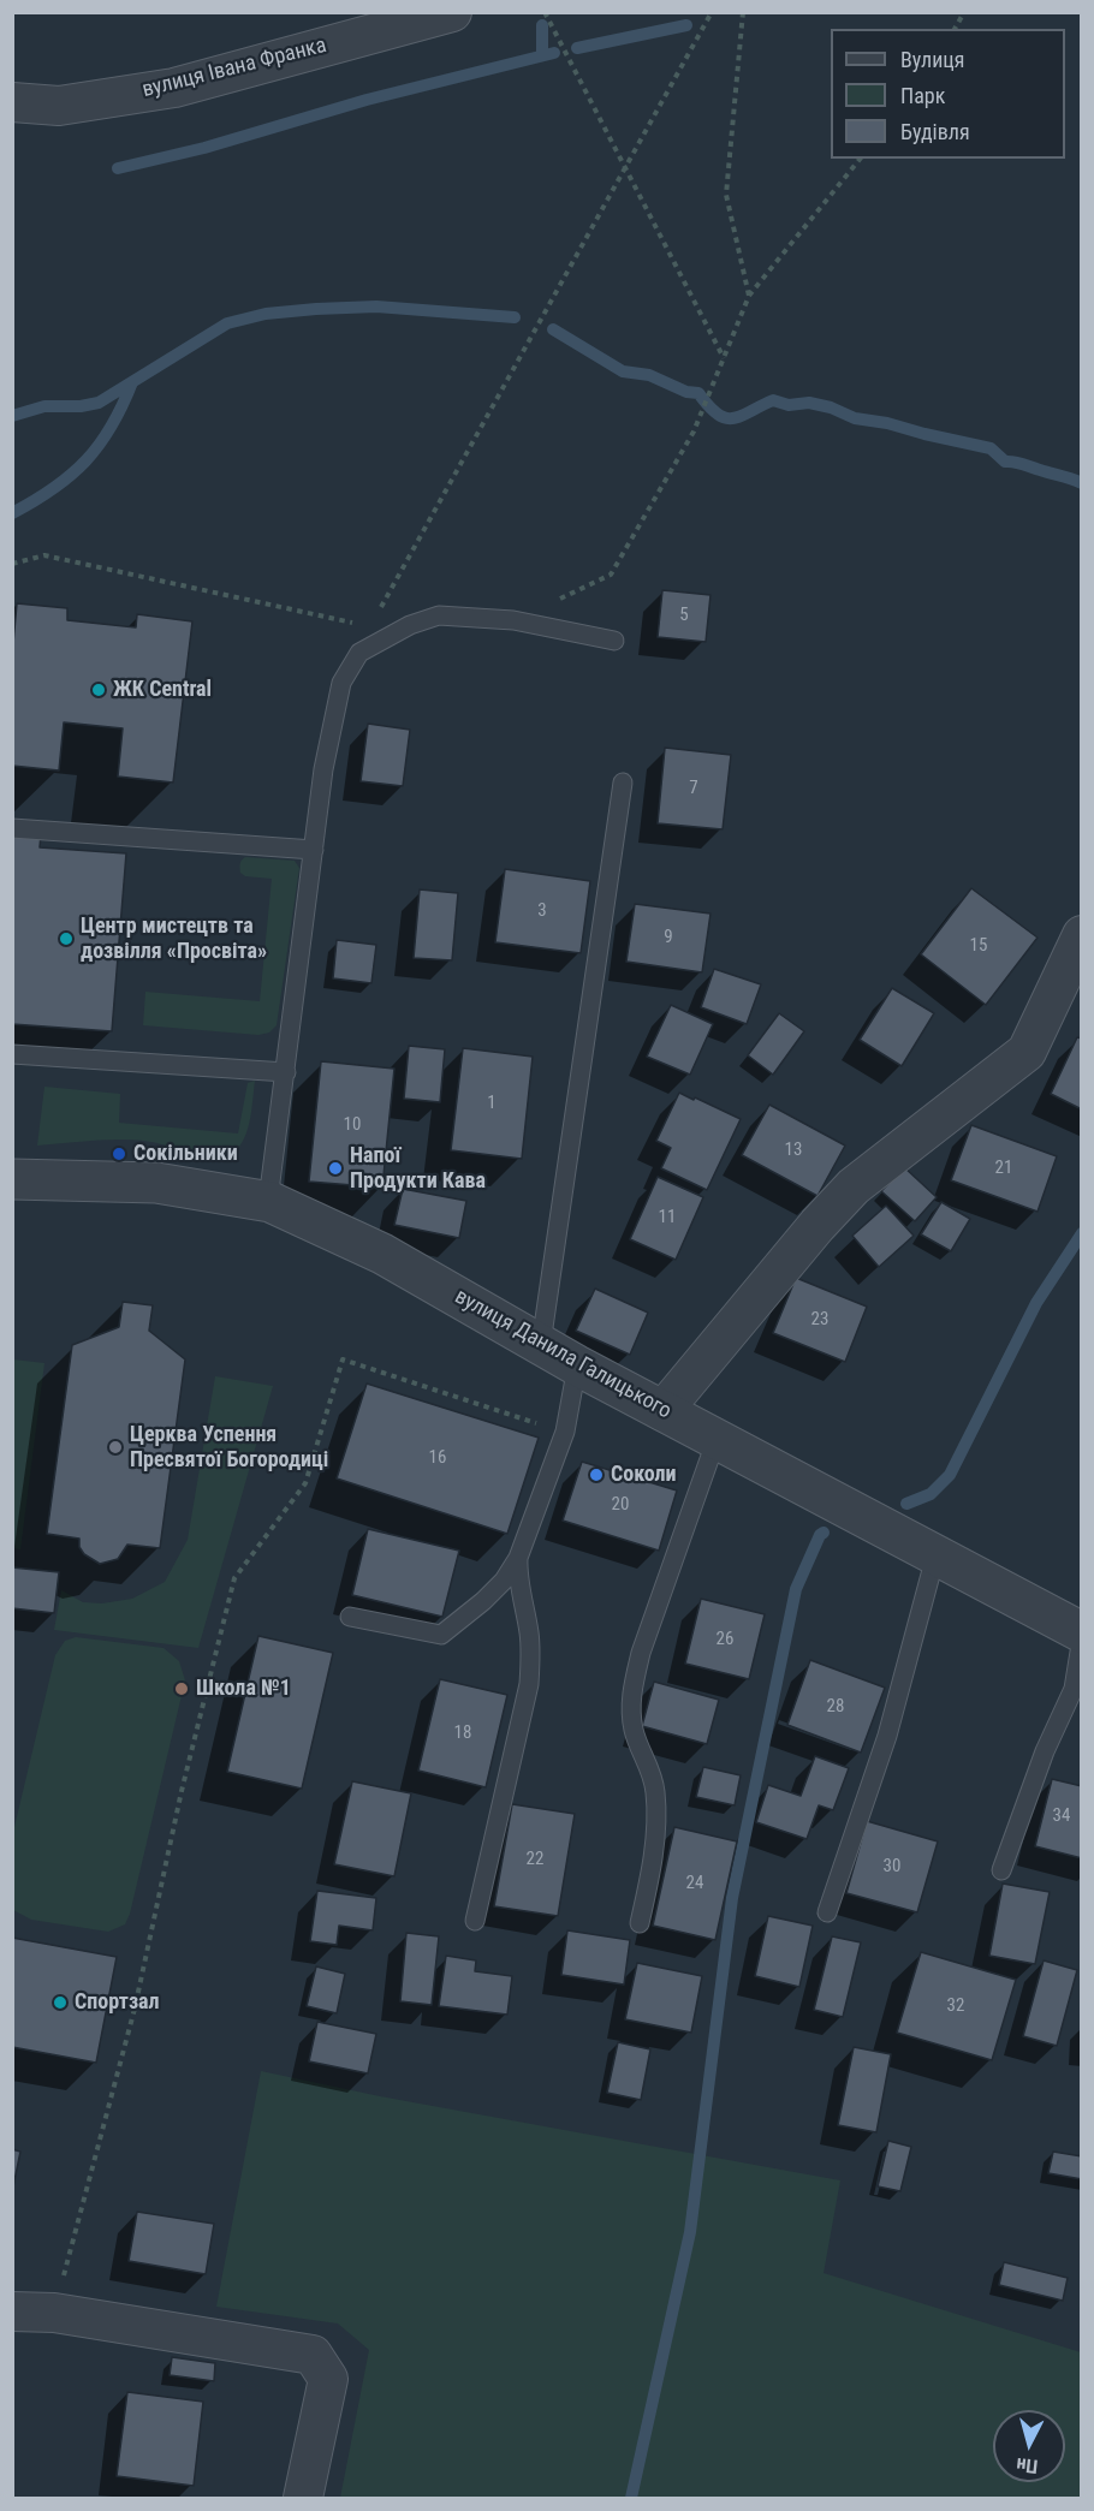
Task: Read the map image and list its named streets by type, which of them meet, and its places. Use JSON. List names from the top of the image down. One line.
{"streets":{"street":["вулиця Івана Франка","вулиця Данила Галицького"]},"places":["ЖК Central","Центр мистецтв та дозвілля «Просвіта»","Сокільники","Напої Продукти Кава","Церква Успення Пресвятої Богородиці","Соколи","Школа №1","Спортзал"],"house_numbers":["5","7","3","9","15","1","10","13","21","11","23","16","20","26","28","18","34","22","30","24","32"],"legend":["Вулиця","Парк","Будівля"],"north":"bottom"}
